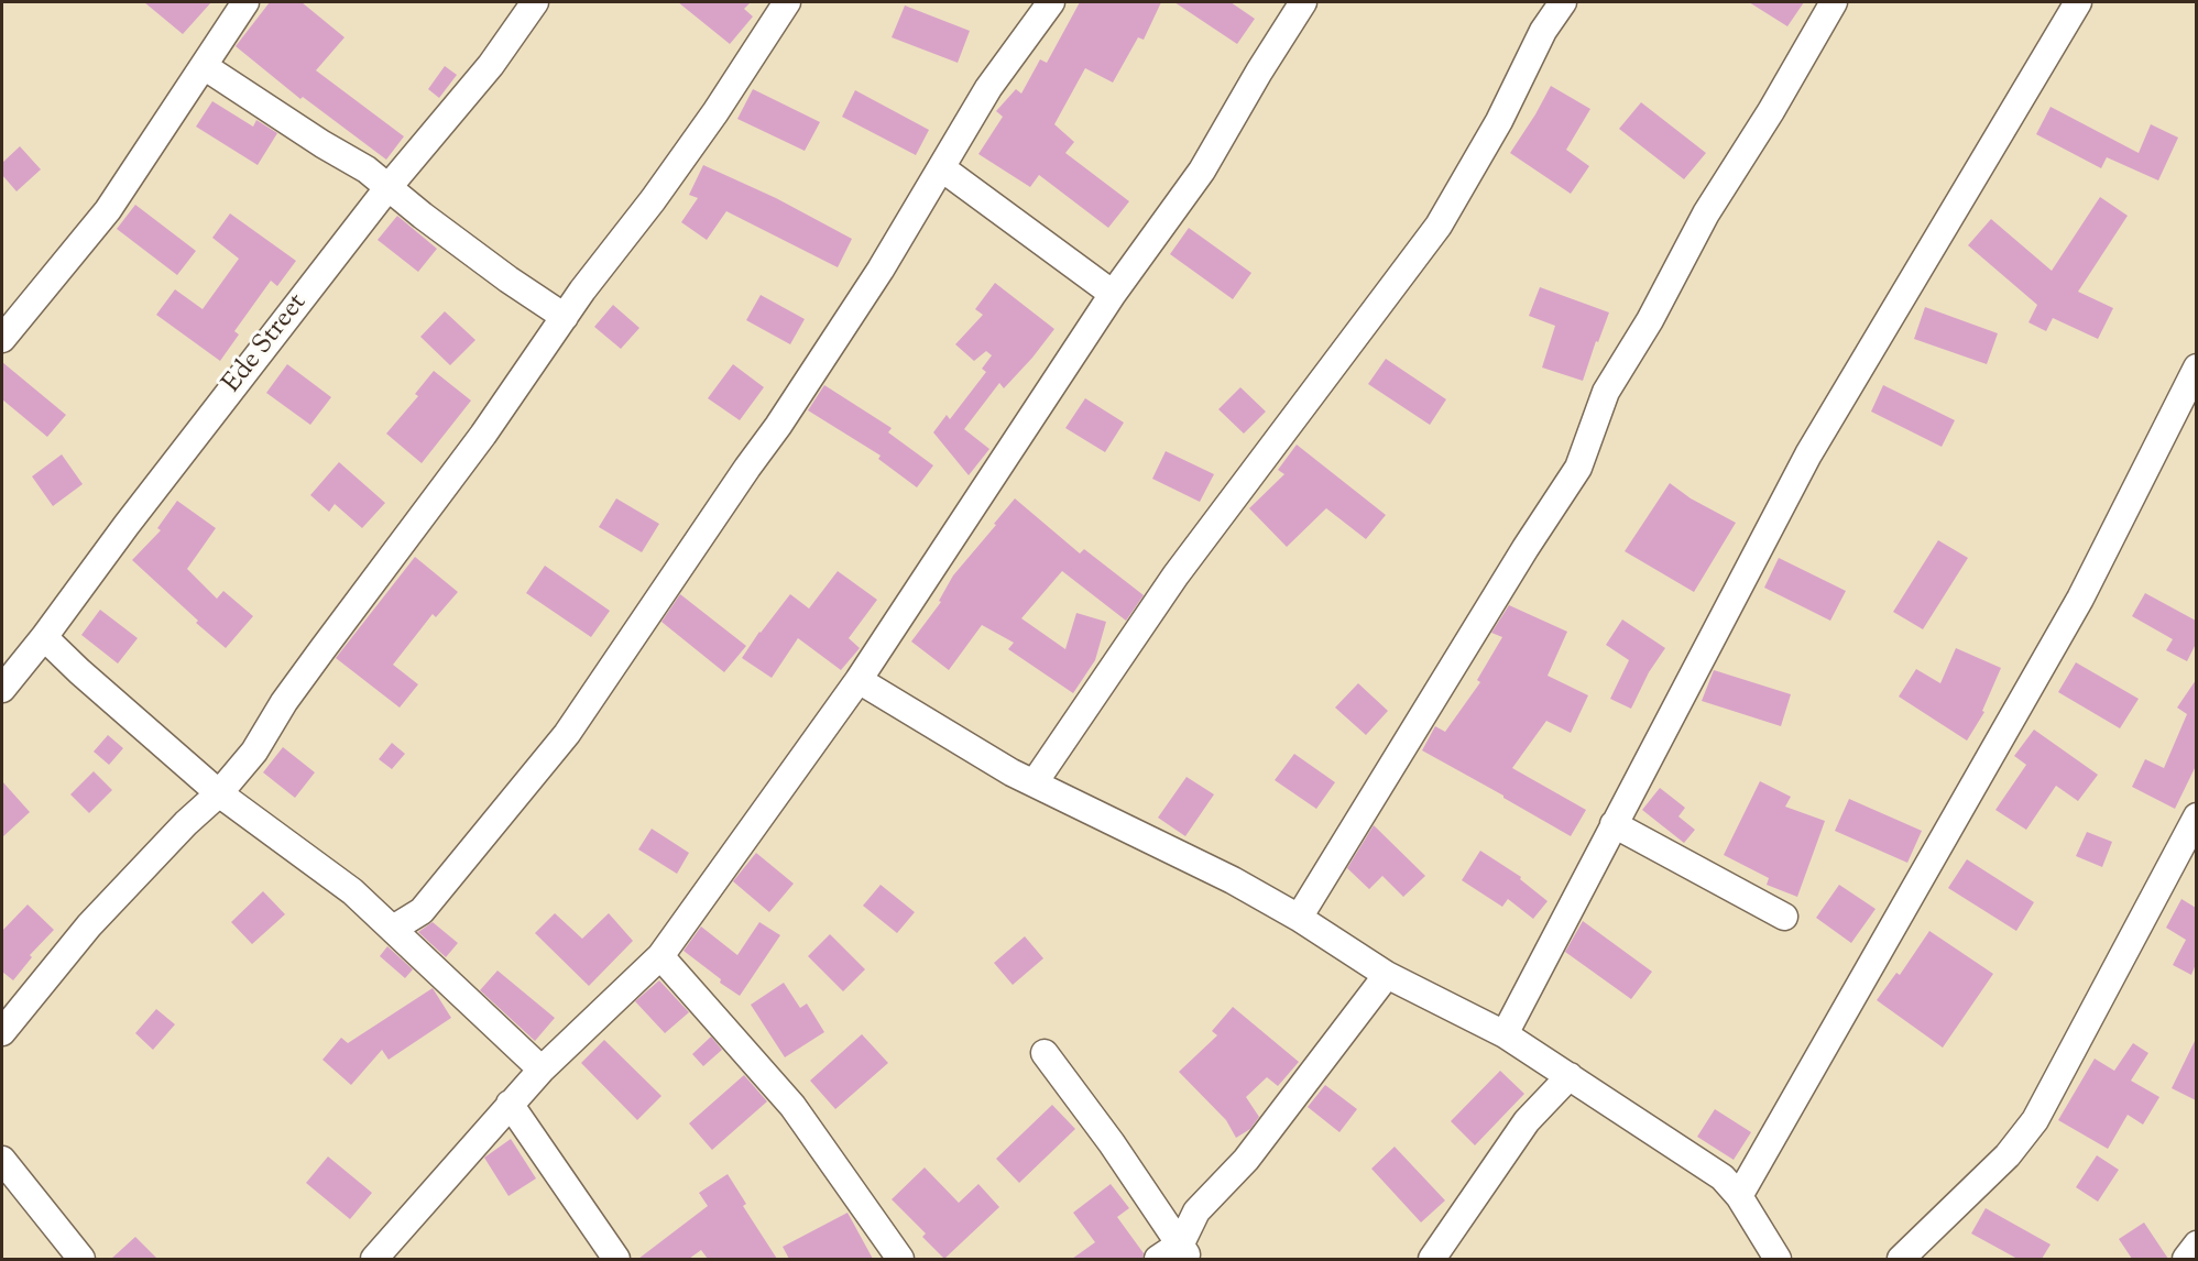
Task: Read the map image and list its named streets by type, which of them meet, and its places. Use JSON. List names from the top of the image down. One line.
{"streets":{"street":["Ede Street"]}}
